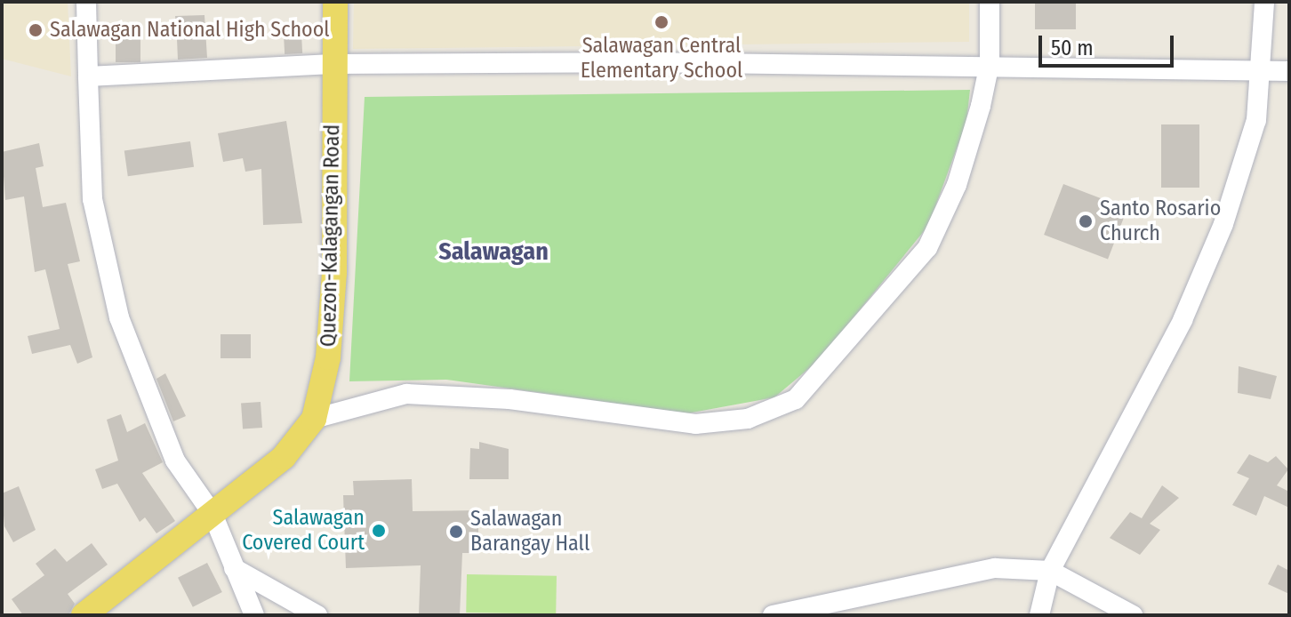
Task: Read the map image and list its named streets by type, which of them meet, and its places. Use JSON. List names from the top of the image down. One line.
{"streets":{"main road":["Quezon-Kalagangan Road"]},"districts":["Salawagan"],"places":["Salawagan Central Elementary School","Salawagan National High School","Santo Rosario Church","Salawagan Covered Court","Salawagan Barangay Hall"],"scale_bar":"50 m"}
